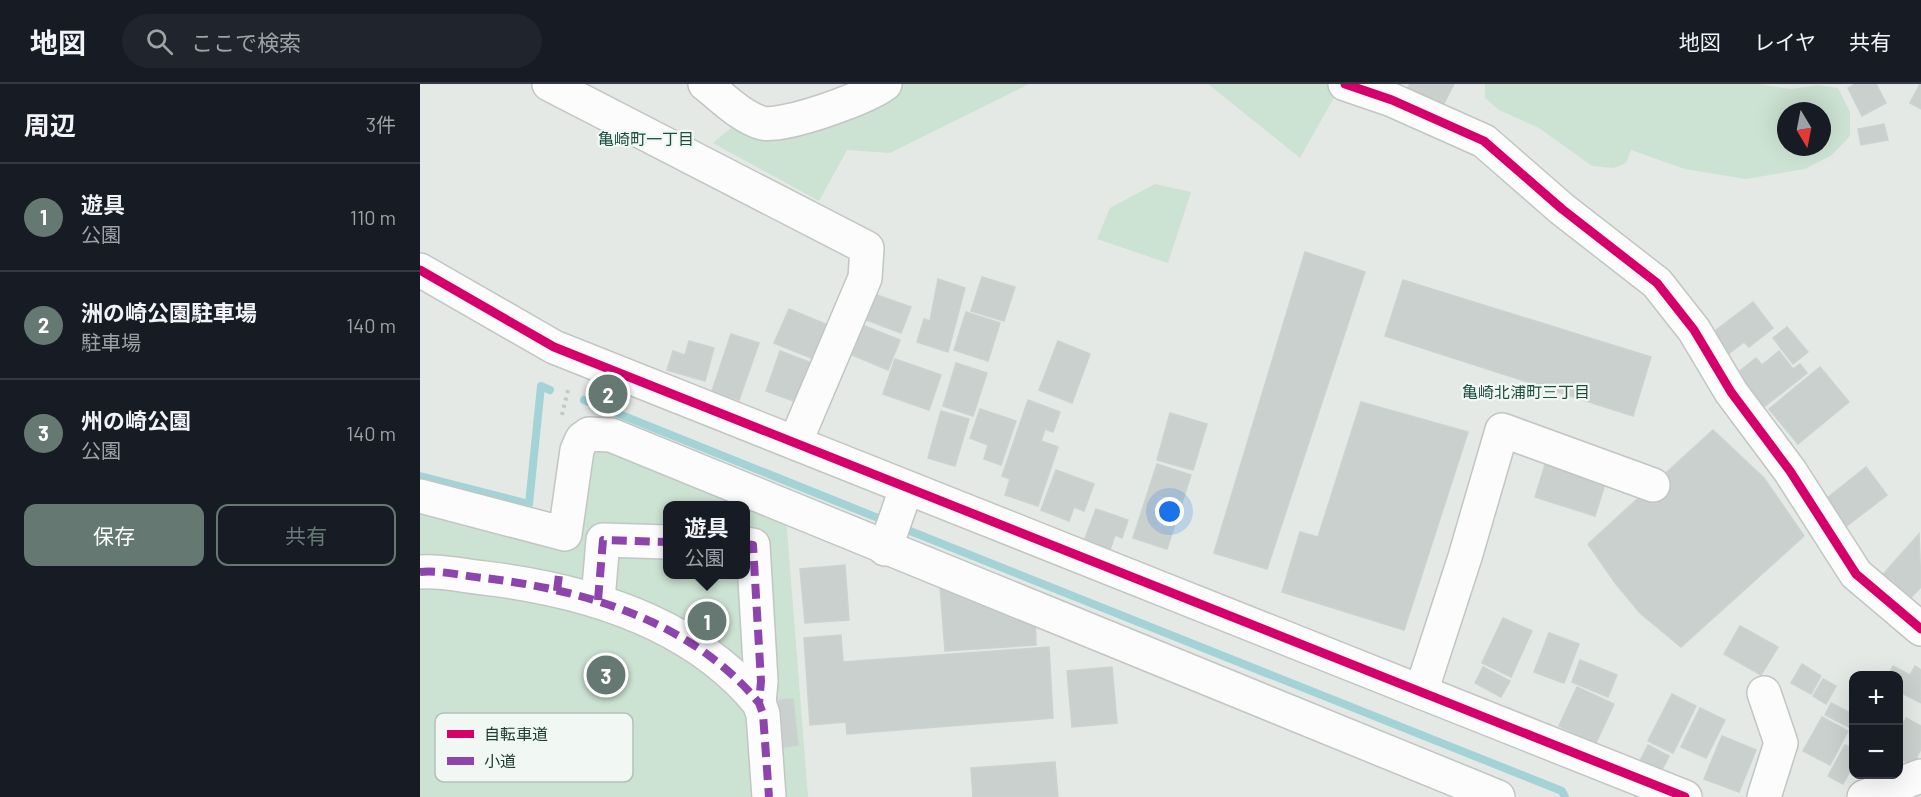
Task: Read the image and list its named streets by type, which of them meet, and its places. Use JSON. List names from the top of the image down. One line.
{"districts":["亀崎町一丁目","亀崎北浦町三丁目"],"legend":["自転車道","小道"],"north":"bottom","page":{"header":"地図","search":"ここで検索","nav":["地図","レイヤ","共有"],"heading":["周辺","3件"],"list":[{"mark":"1","name":"遊具","note":"公園","value":"110 m"},{"mark":"2","name":"洲の崎公園駐車場","note":"駐車場","value":"140 m"},{"mark":"3","name":"州の崎公園","note":"公園","value":"140 m"}],"pins":["2","1","3"],"buttons":["保存","共有"],"popup":["遊具","公園"],"map_buttons":["+","−"]}}
